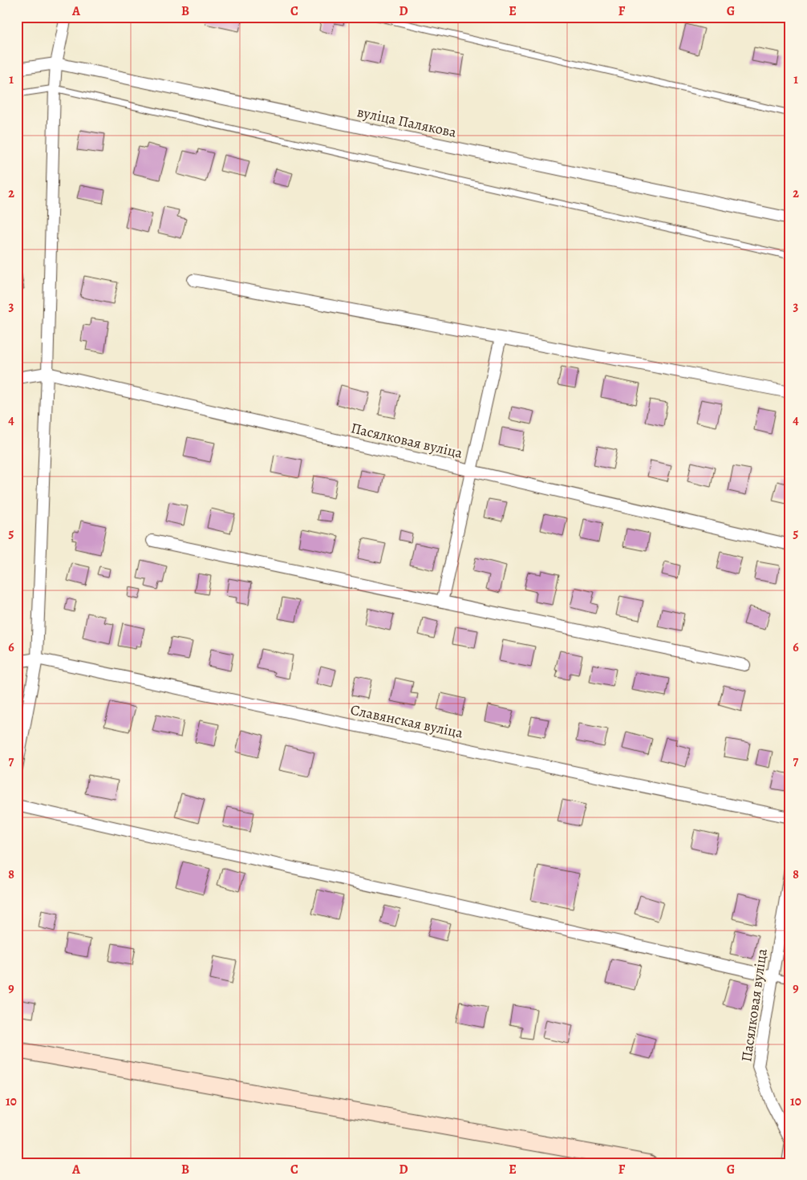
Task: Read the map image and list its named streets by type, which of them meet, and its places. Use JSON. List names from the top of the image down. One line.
{"streets":{"street":["вуліца Палякова","Пасялковая вуліца","Славянская вуліца"]},"grid":{"columns":["A","B","C","D","E","F","G"],"rows":["1","2","3","4","5","6","7","8","9","10"]}}
